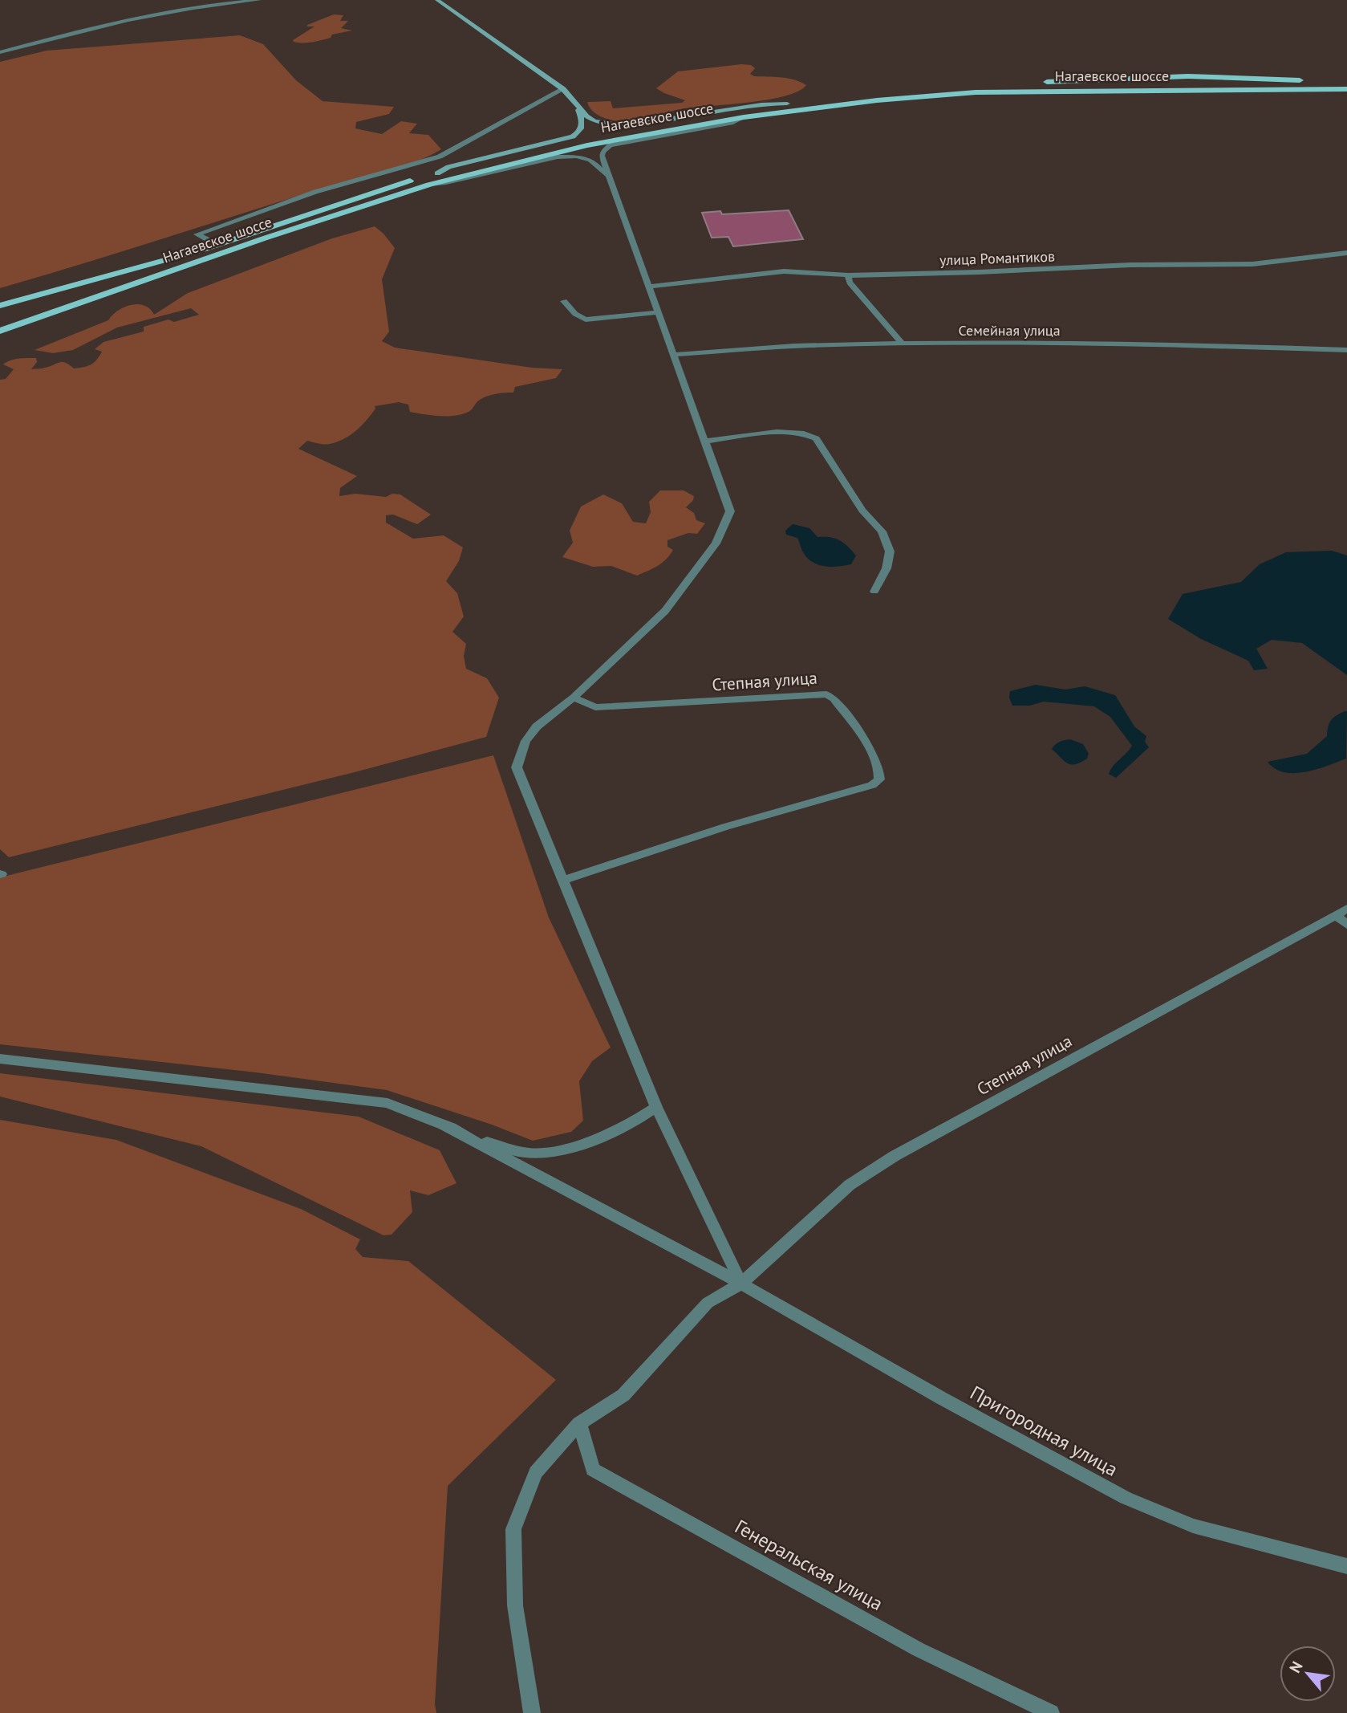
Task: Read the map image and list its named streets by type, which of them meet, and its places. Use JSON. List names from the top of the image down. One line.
{"streets":{"main road":["Нагаевское шоссе"],"street":["улица Романтиков","Семейная улица","Степная улица","Пригородная улица","Генеральская улица"]},"crossings":[["Степная улица","Пригородная улица"],["Степная улица","Генеральская улица"]],"north":"top left"}
